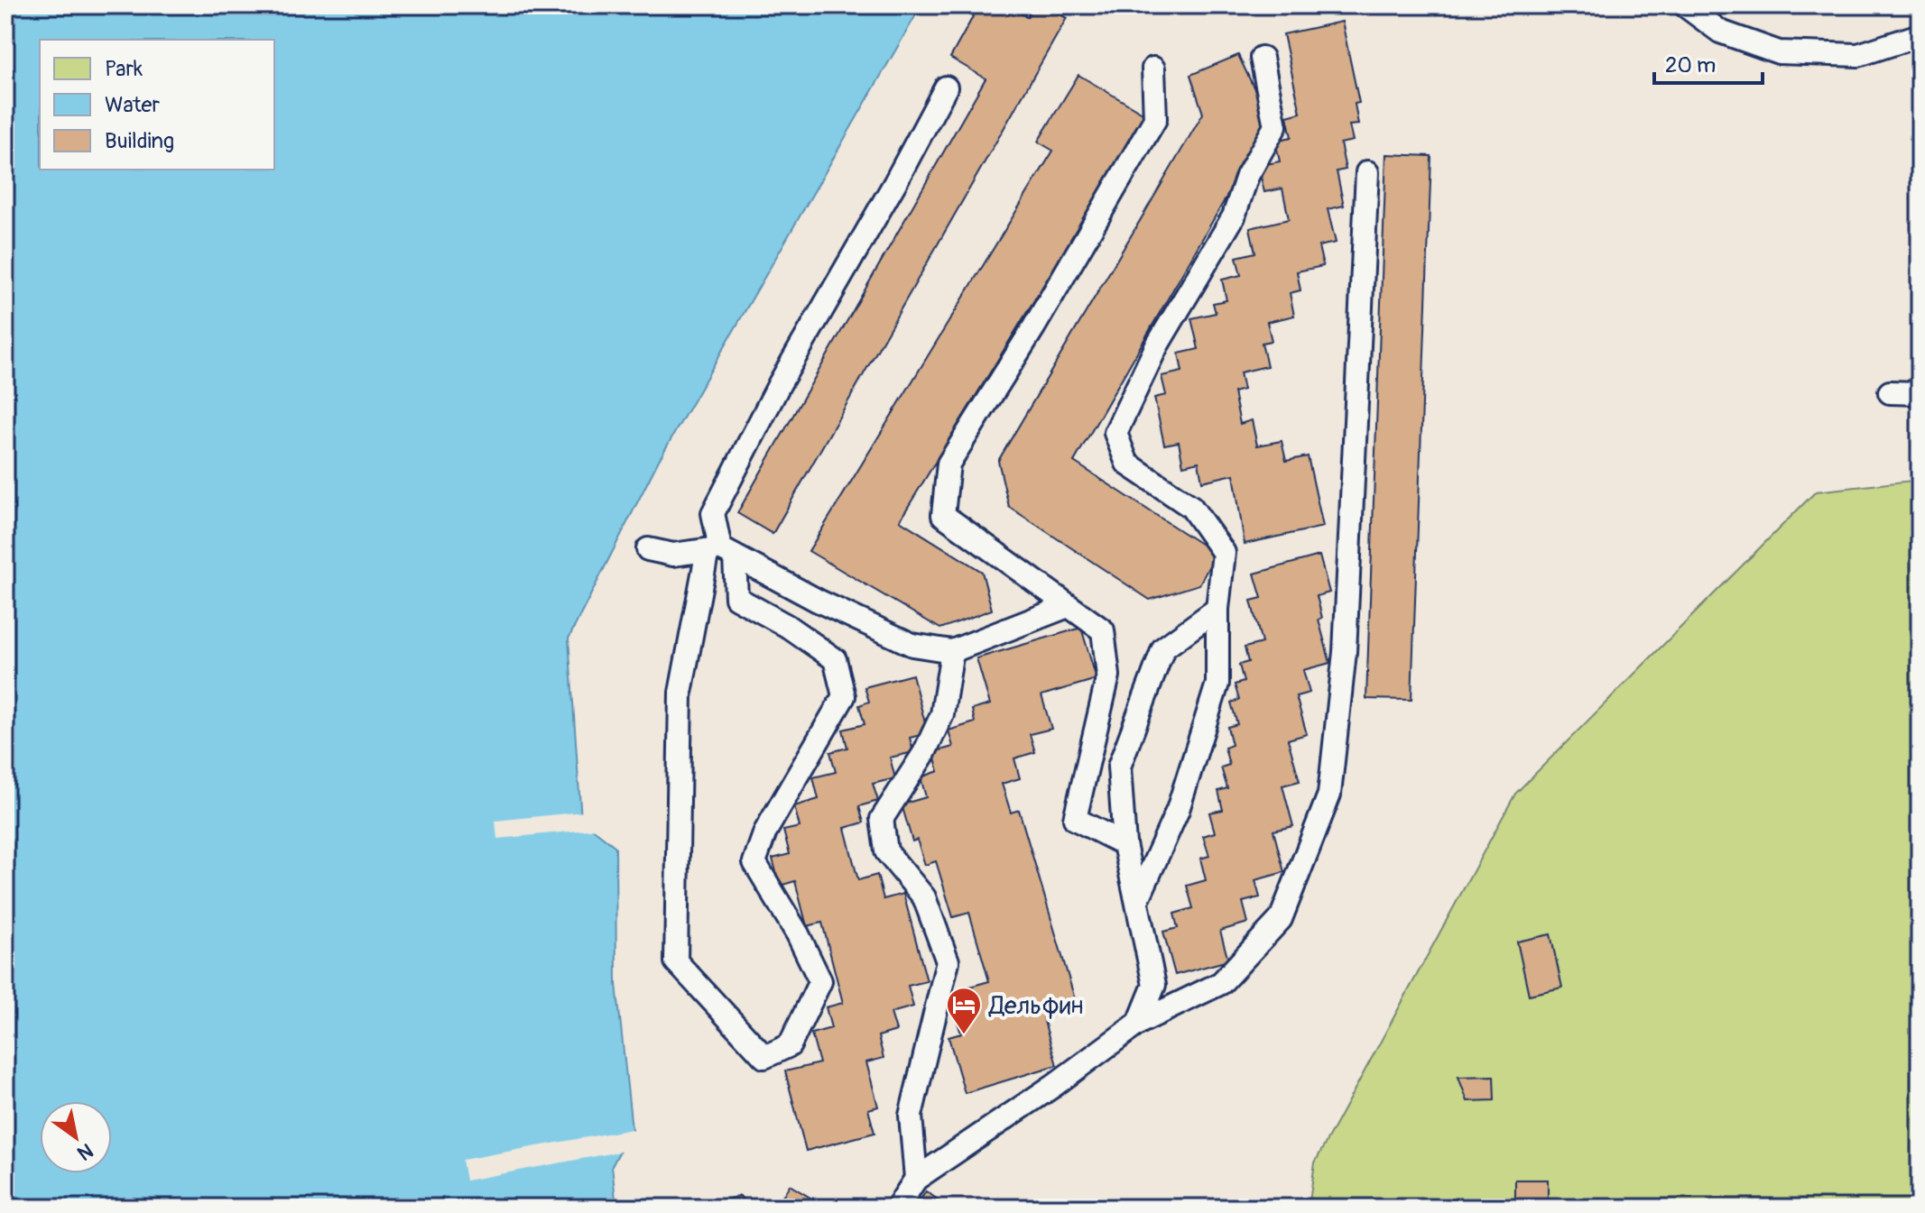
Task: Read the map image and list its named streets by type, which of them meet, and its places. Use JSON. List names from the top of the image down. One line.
{"places":{"hotel":["Дельфин"]},"legend":["Park","Water","Building"],"scale_bar":"20 m","north":"bottom right"}
